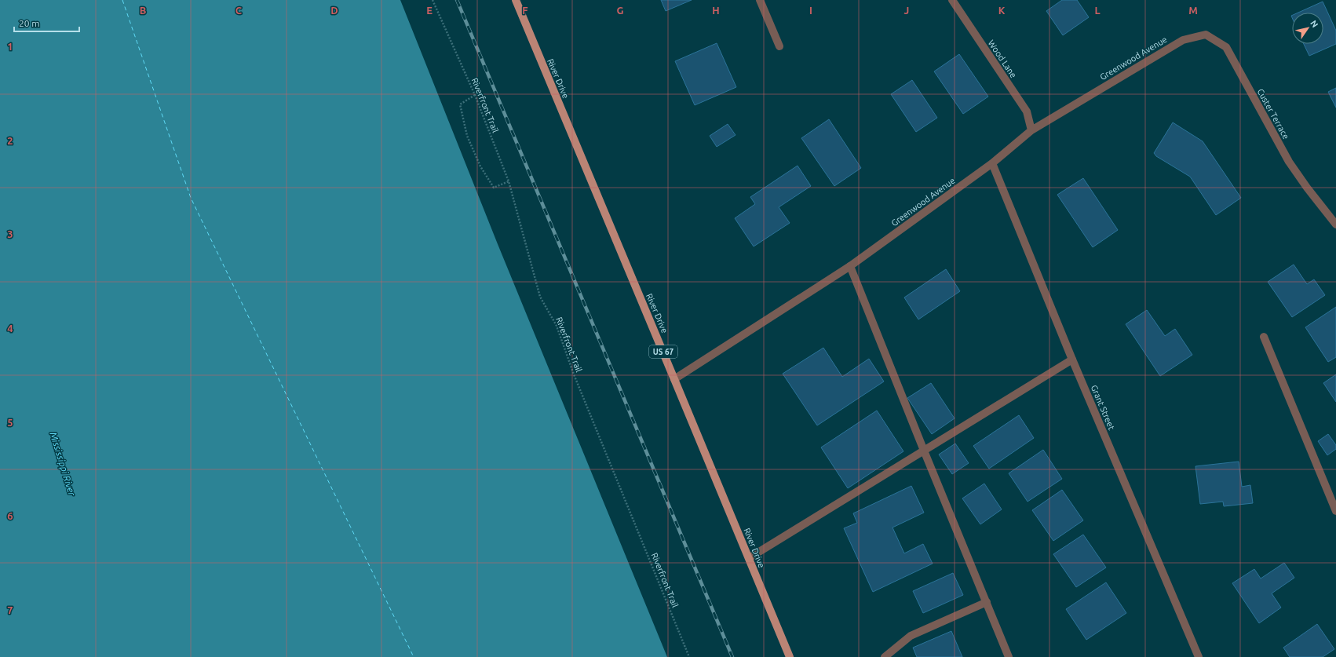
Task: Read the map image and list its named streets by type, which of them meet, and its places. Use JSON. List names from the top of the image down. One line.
{"streets":{"main road":["River Drive","US 67"],"street":["Greenwood Avenue","Wood Lane","Custer Terrace","Grant Street"],"path":["Riverfront Trail"]},"crossings":[["Greenwood Avenue","Wood Lane"],["Greenwood Avenue","River Drive"],["Greenwood Avenue","Custer Terrace"],["Greenwood Avenue","Grant Street"]],"water":["Mississippi River"],"scale_bar":"20 m","north":"top right","grid":{"columns":["B","C","D","E","F","G","H","I","J","K","L","M"],"rows":["1","2","3","4","5","6","7"]}}
